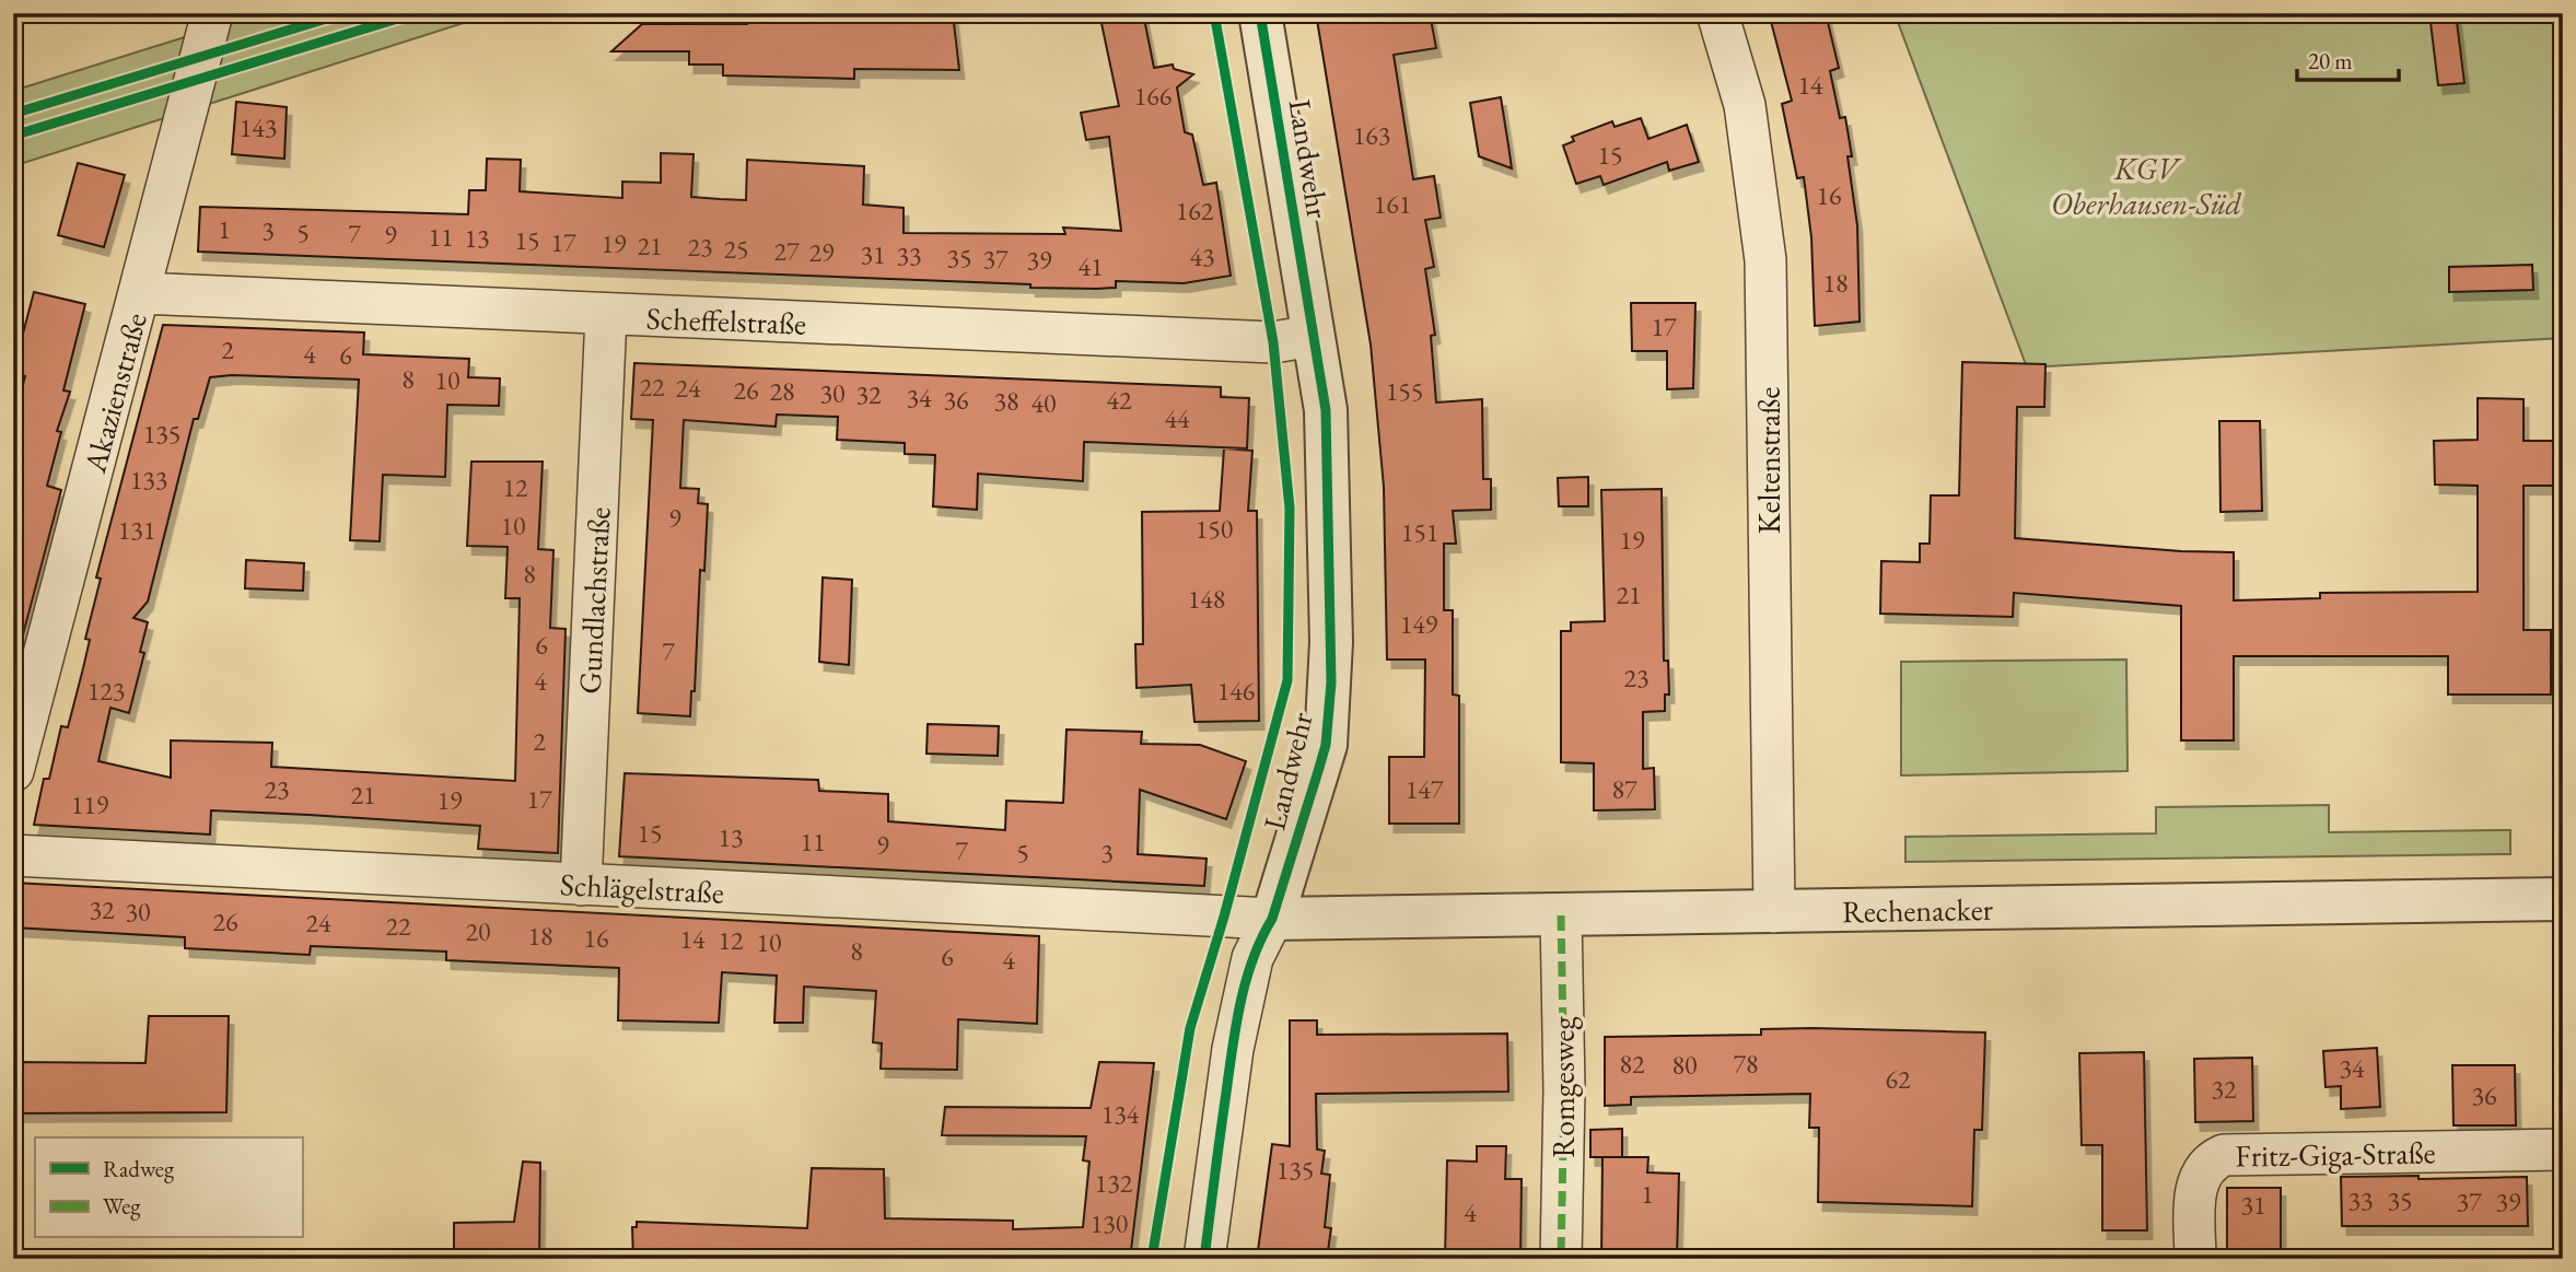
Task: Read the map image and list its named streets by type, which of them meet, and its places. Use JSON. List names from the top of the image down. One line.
{"streets":{"street":["Landwehr","Scheffelstraße","Akazienstraße","Keltenstraße","Gundlachstraße","Schlägelstraße","Rechenacker","Romgesweg","Fritz-Giga-Straße"]},"crossings":[["Landwehr","Scheffelstraße"],["Landwehr","Schlägelstraße"],["Landwehr","Rechenacker"],["Scheffelstraße","Akazienstraße"],["Scheffelstraße","Gundlachstraße"],["Keltenstraße","Rechenacker"],["Gundlachstraße","Schlägelstraße"],["Schlägelstraße","Rechenacker"],["Rechenacker","Romgesweg"]],"parks":["KGV Oberhausen-Süd"],"house_numbers":["14","166","143","163","15","16","161","162","1","3","5","7","9","11","13","15","17","19","21","23","25","27","29","31","33","43","35","37","39","41","18","17","2","4","6","8","10","22","24","26","28","155","30","32","34","36","42","38","40","44","135","133","12","9","10","150","131","151","19","8","21","148","149","6","7","23","4","123","146","2","23","147","87","21","17","19","119","15","13","11","9","7","5","3","32","30","26","24","22","20","18","16","14","12","10","8","6","4","82","78","80","34","62","32","36","134","135","132","1","33","35","37","39","31","4","130"],"legend":["Radweg","Weg"],"scale_bar":"20 m"}
